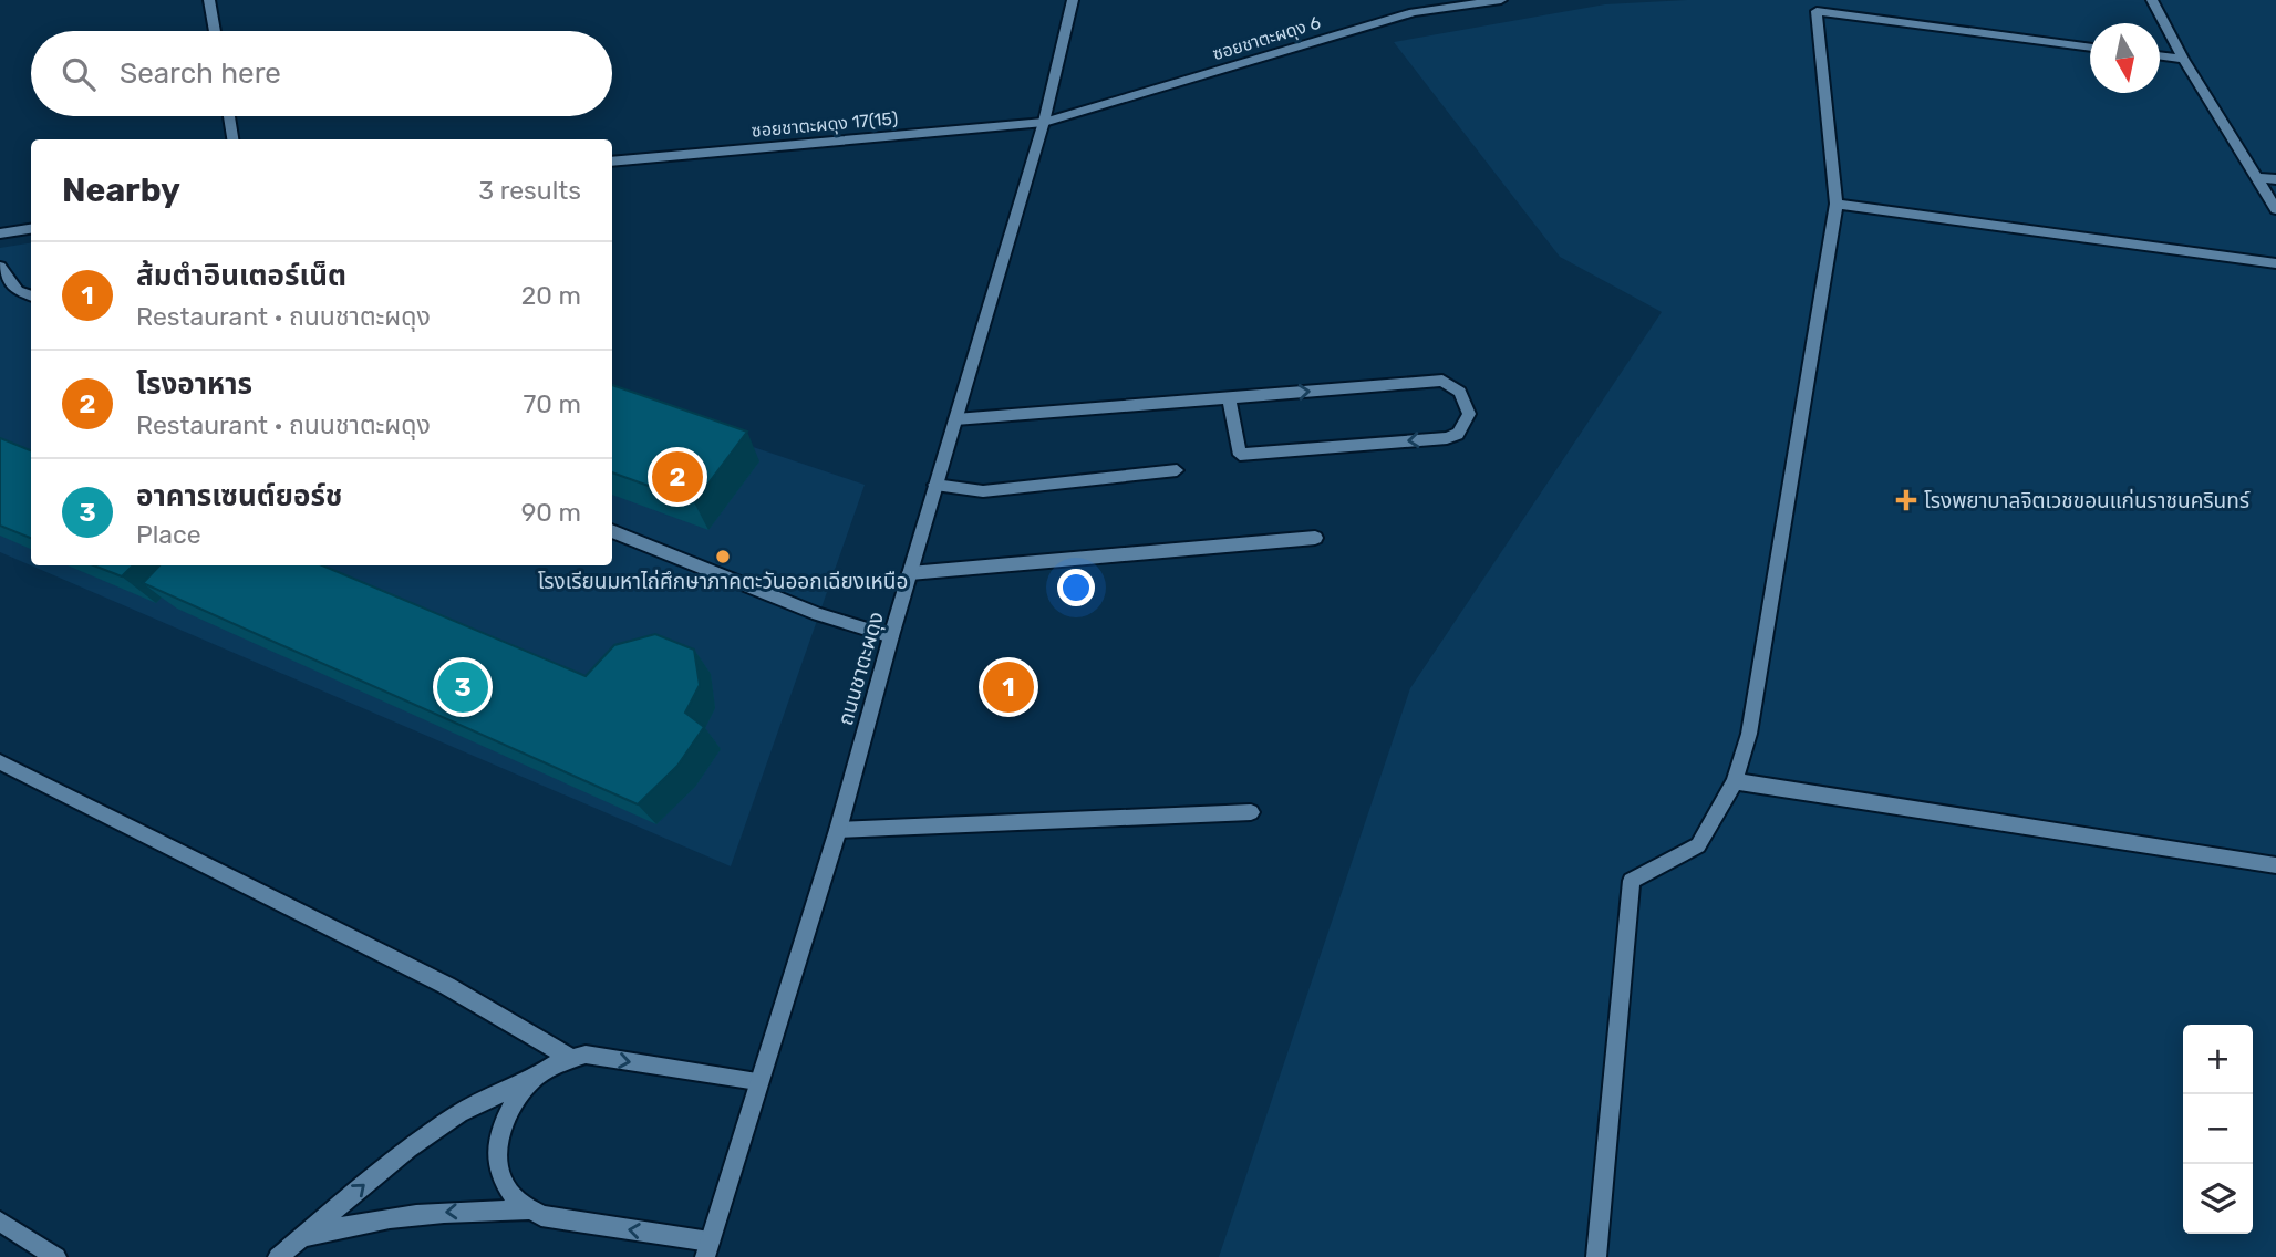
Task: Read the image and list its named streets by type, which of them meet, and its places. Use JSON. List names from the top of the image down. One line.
{"streets":{"street":["ซอยชาตะผดุง 6","ซอยชาตะผดุง 17(15)","ถนนชาตะผดุง"]},"crossings":[["ซอยชาตะผดุง 6","ซอยชาตะผดุง 17(15)"],["ซอยชาตะผดุง 6","ถนนชาตะผดุง"],["ซอยชาตะผดุง 17(15)","ถนนชาตะผดุง"]],"places":{"health":["โรงพยาบาลจิตเวชขอนแก่นราชนครินทร์"],"other":["โรงเรียนมหาไถ่ศึกษาภาคตะวันออกเฉียงเหนือ"]},"north":"bottom","page":{"search":"Search here","heading":["Nearby","3 results"],"list":[{"mark":"1","name":"ส้มตำอินเตอร์เน็ต","note":"Restaurant · ถนนชาตะผดุง","value":"20 m"},{"mark":"2","name":"โรงอาหาร","note":"Restaurant · ถนนชาตะผดุง","value":"70 m"},{"mark":"3","name":"อาคารเซนต์ยอร์ช","note":"Place","value":"90 m"}],"pins":["2","1","3"],"map_buttons":["+","−"]}}
